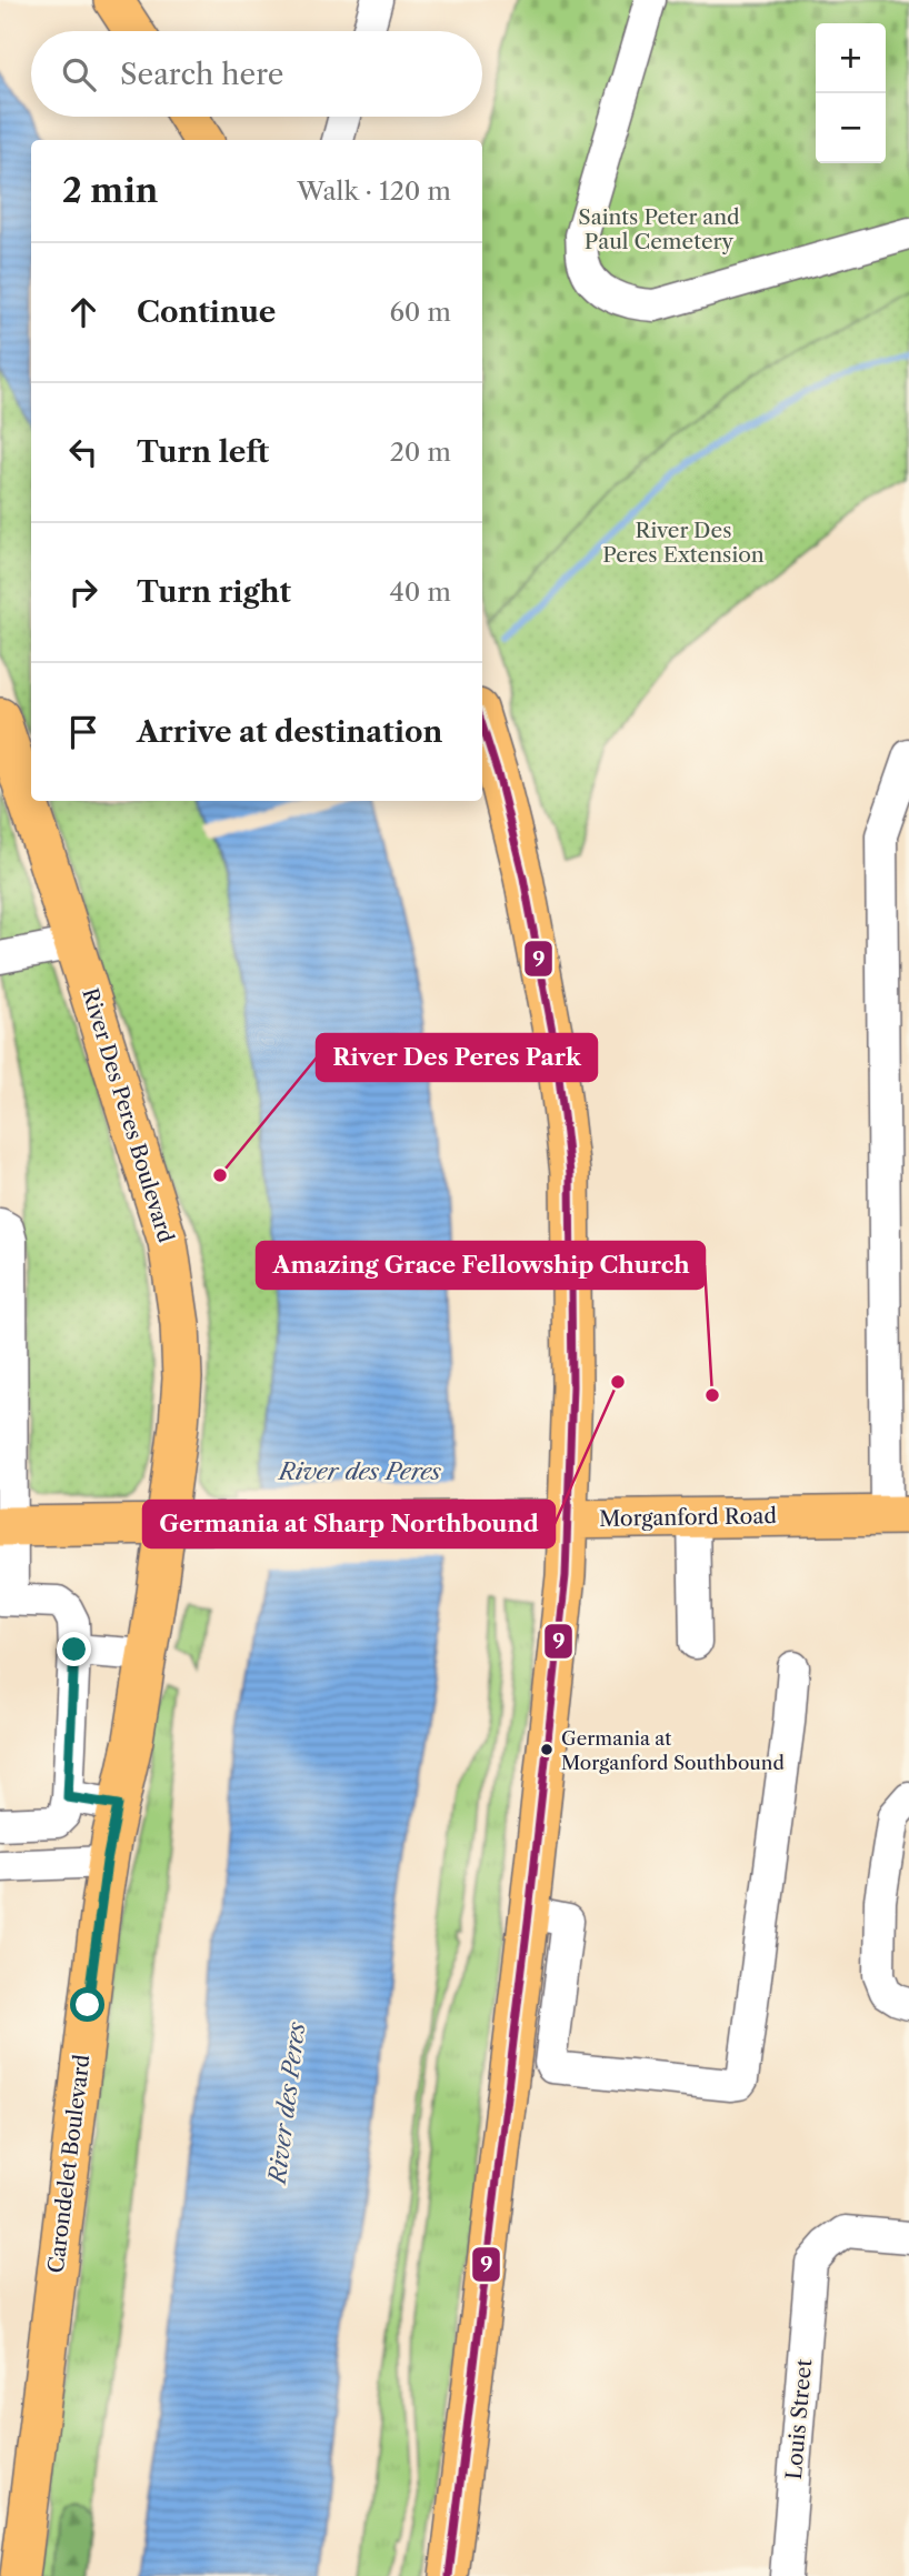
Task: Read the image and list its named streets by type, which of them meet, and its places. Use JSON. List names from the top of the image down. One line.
{"streets":{"main road":["River Des Peres Boulevard","Morganford Road","Carondelet Boulevard"],"street":["Louis Street"]},"crossings":[["River Des Peres Boulevard","Morganford Road"],["River Des Peres Boulevard","Carondelet Boulevard"],["Morganford Road","Carondelet Boulevard"]],"water":["River des Peres"],"parks":["Saints Peter and Paul Cemetery","River Des Peres Extension"],"places":["River Des Peres Park","Germania at Sharp Northbound","Amazing Grace Fellowship Church","Germania at Morganford Southbound"],"lines":["transit line 9"],"page":{"map_buttons":["+","−"],"search":"Search here","heading":["2 min","Walk · 120 m"],"list":[["Continue","60 m"],["Turn left","20 m"],["Turn right","40 m"],"Arrive at destination"]}}
